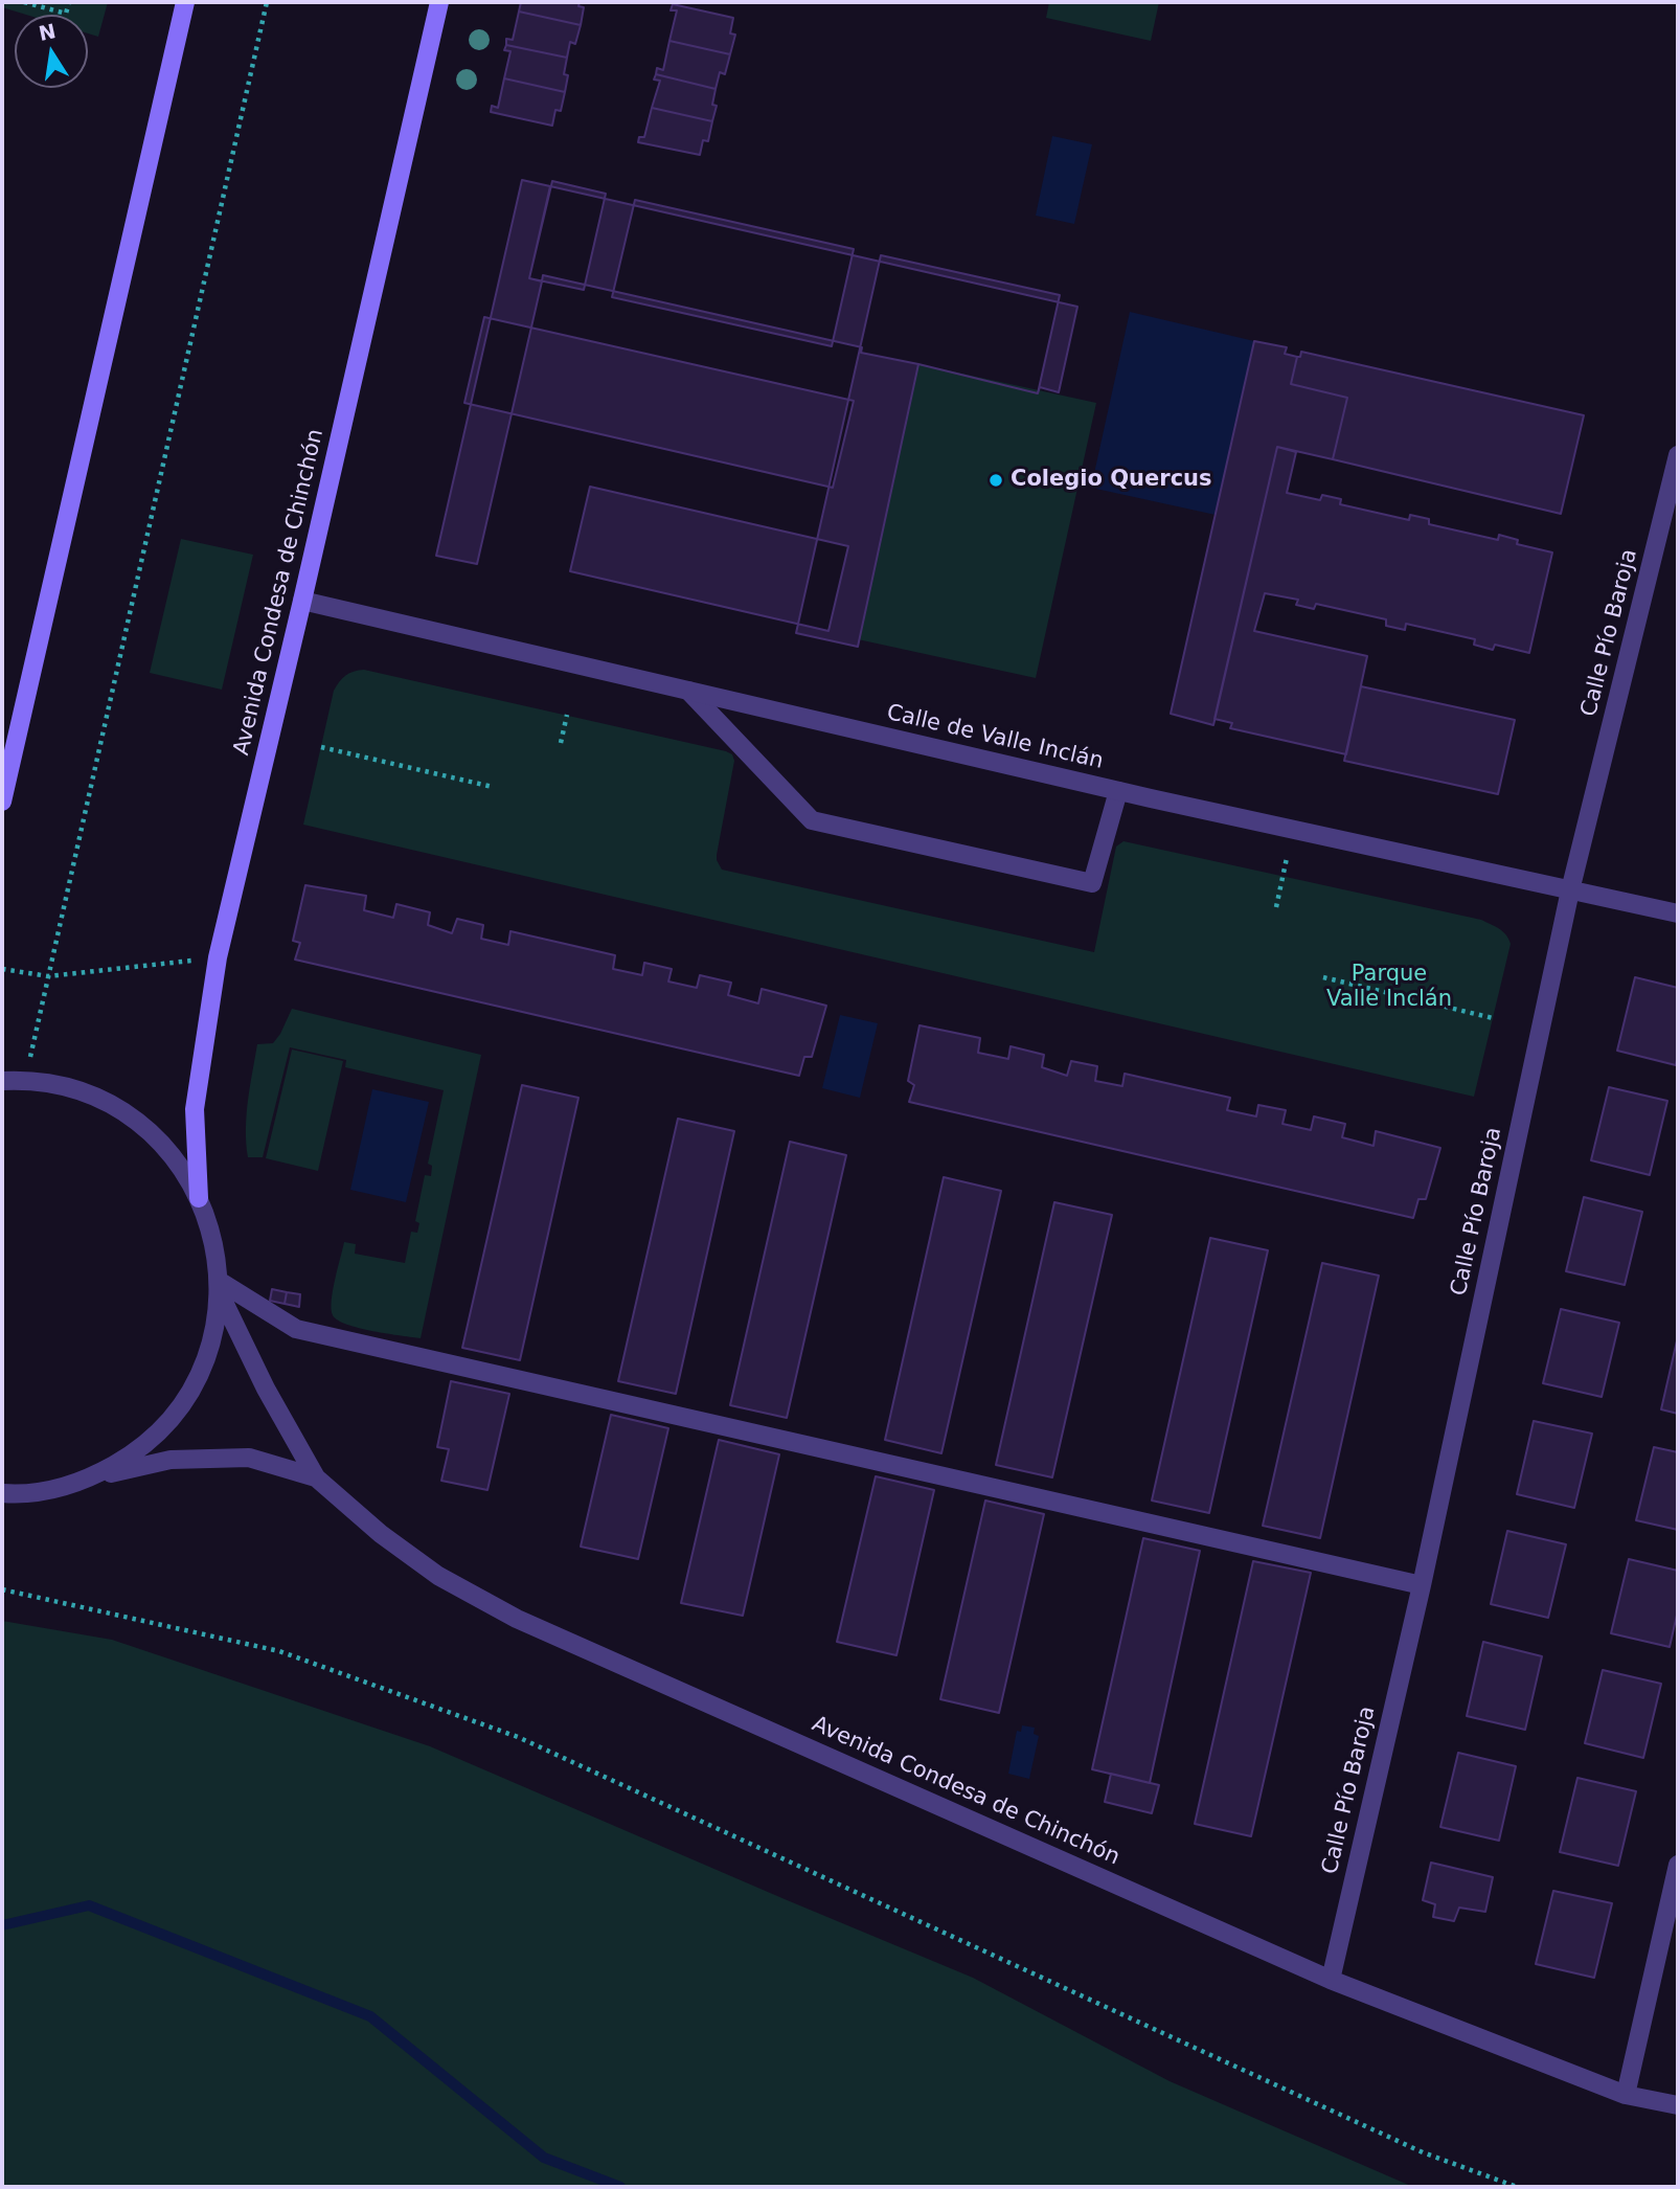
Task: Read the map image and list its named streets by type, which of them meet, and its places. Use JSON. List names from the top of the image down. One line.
{"streets":{"street":["Avenida Condesa de Chinchón","Calle Pío Baroja","Calle de Valle Inclán"]},"crossings":[["Avenida Condesa de Chinchón","Calle Pío Baroja"],["Avenida Condesa de Chinchón","Calle de Valle Inclán"],["Calle Pío Baroja","Calle de Valle Inclán"]],"parks":["Parque Valle Inclán"],"places":["Colegio Quercus"],"north":"top"}
